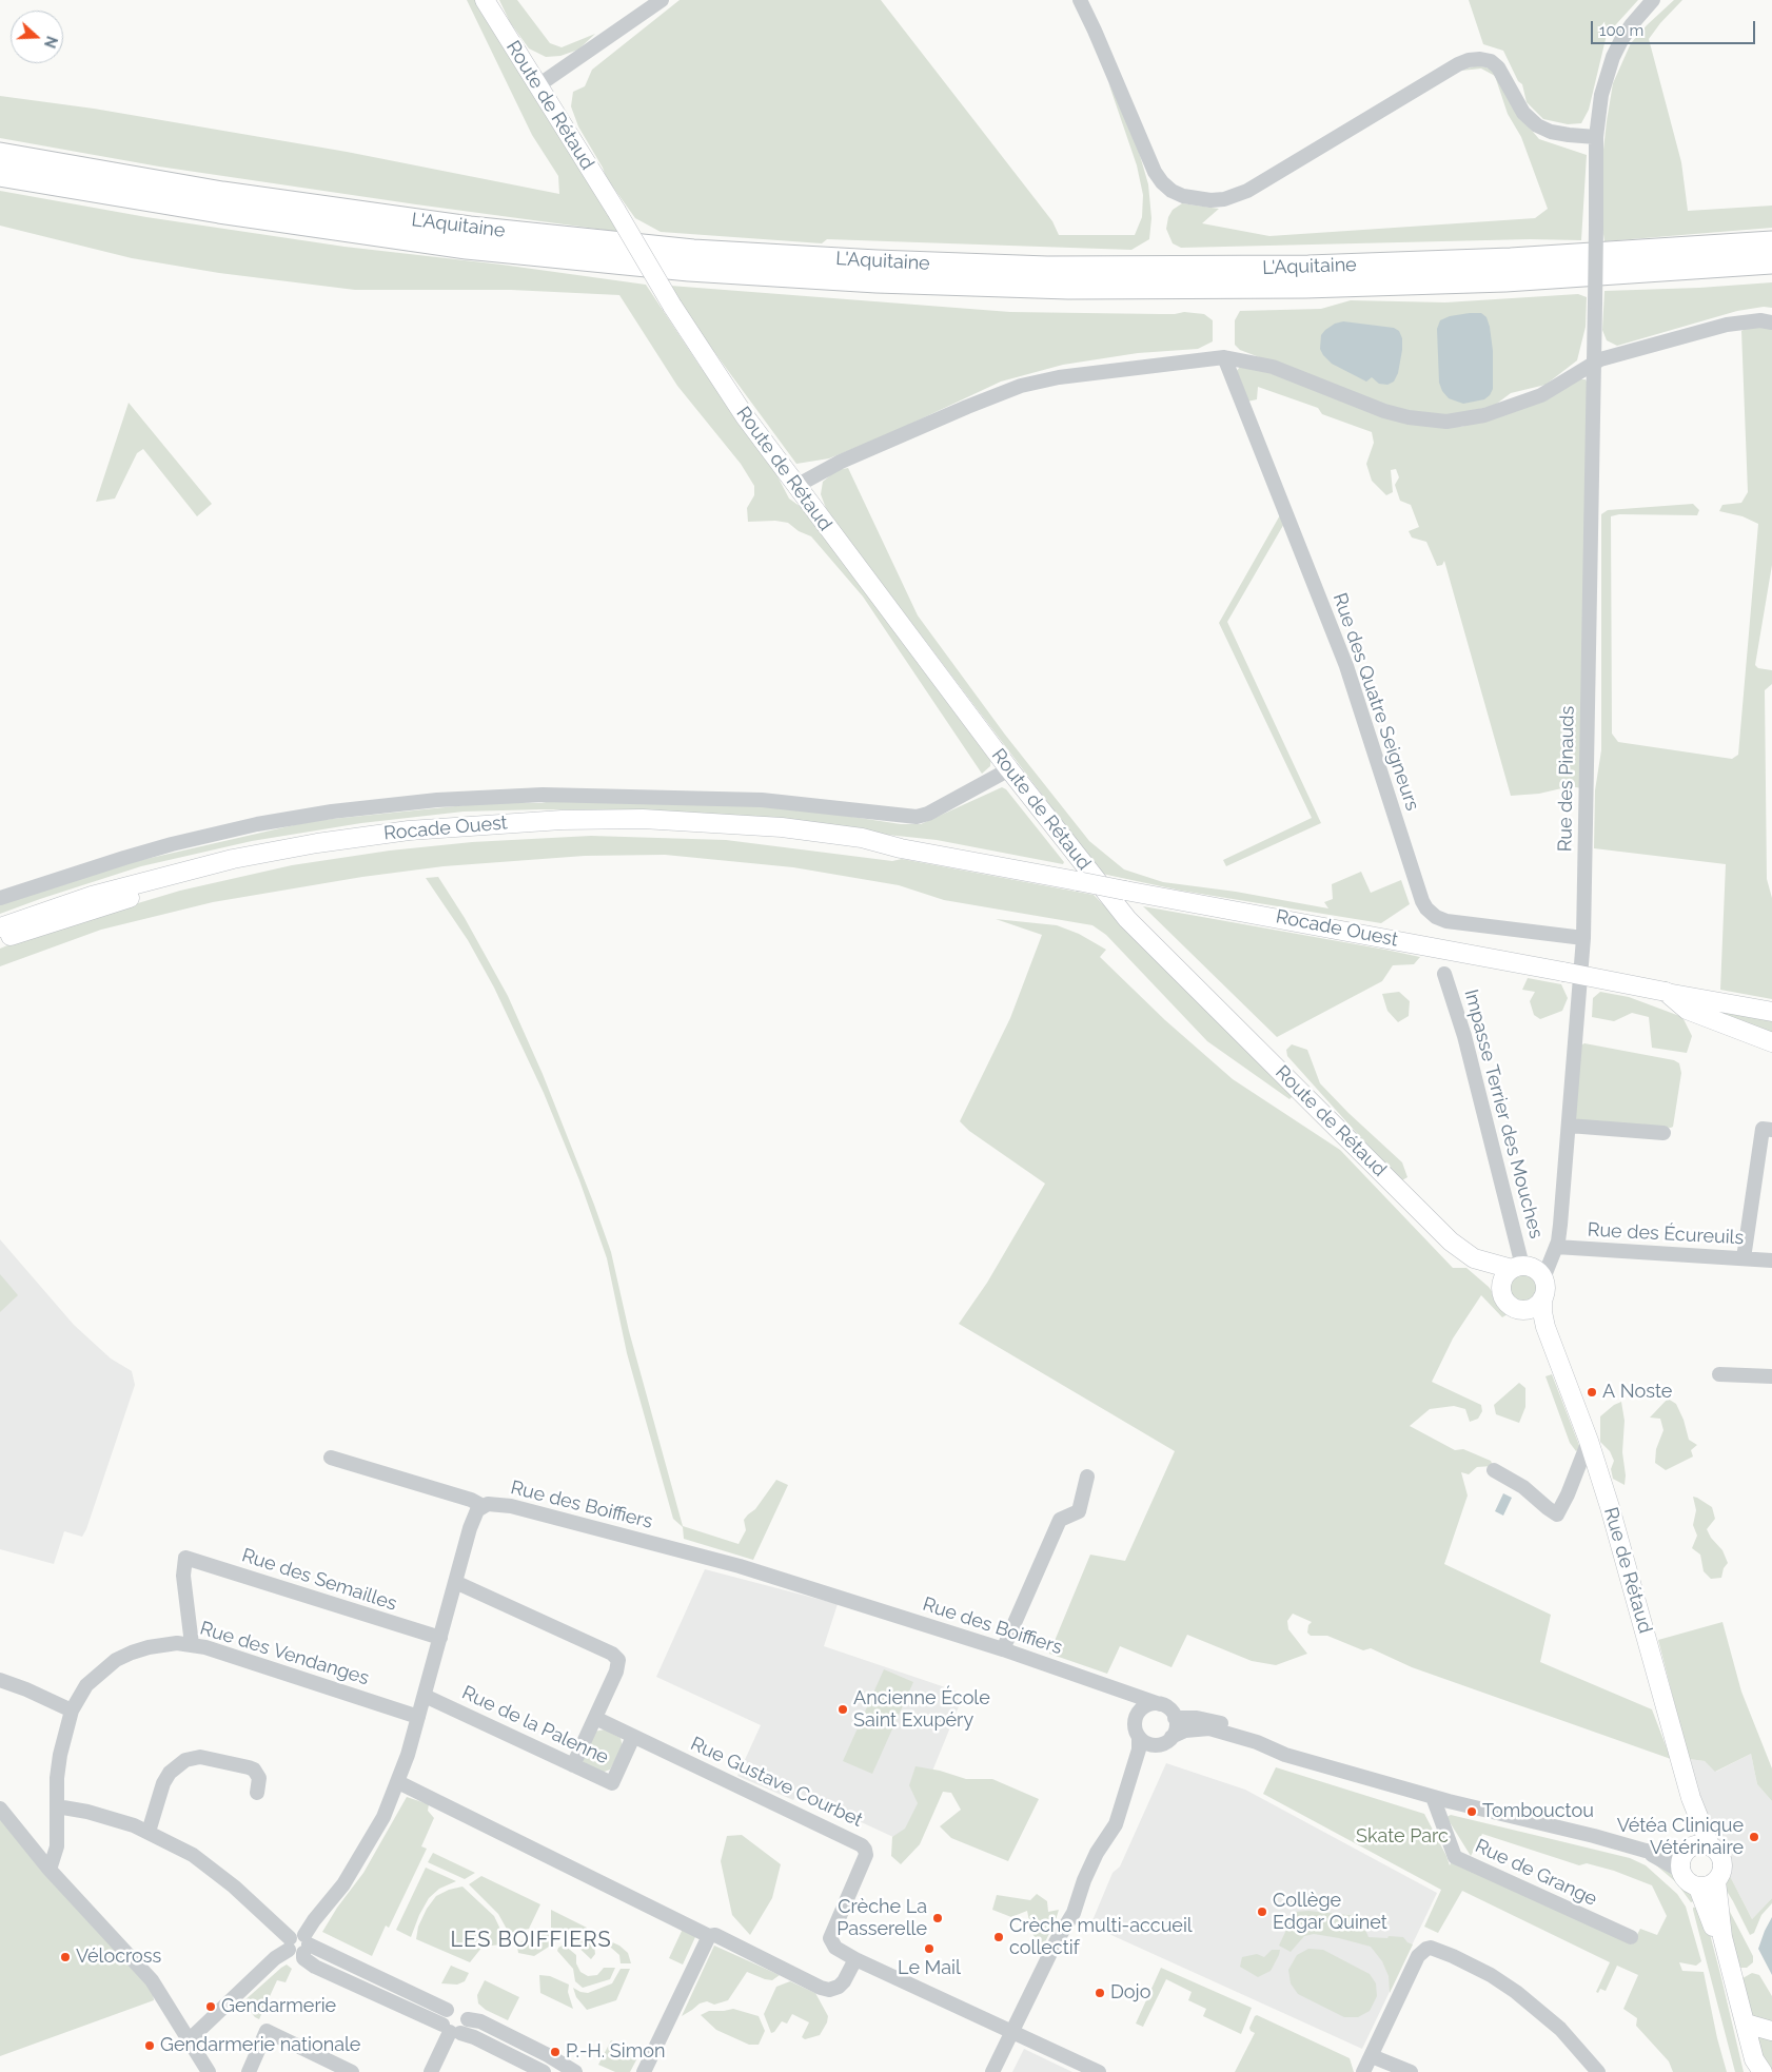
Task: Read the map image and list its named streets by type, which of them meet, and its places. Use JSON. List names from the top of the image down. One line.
{"streets":{"highway":["L'Aquitaine"],"main road":["Route de Rétaud","Rocade Ouest","Rue de Rétaud"],"street":["Rue des Quatre Seigneurs","Rue des Pinauds","Impasse Terrier des Mouches","Rue des Écureuils","Rue des Boiffiers","Rue des Semailles","Rue des Vendanges","Rue de la Palenne","Rue Gustave Courbet","Rue de Grange"]},"crossings":[["Rue des Quatre Seigneurs","Rue des Pinauds"],["Rue des Pinauds","Impasse Terrier des Mouches"],["Rue des Pinauds","Rue des Écureuils"],["Rue des Boiffiers","Rue des Semailles"],["Rue des Boiffiers","Rue des Vendanges"],["Rue des Boiffiers","Rue de la Palenne"],["Rue des Semailles","Rue des Vendanges"],["Rue de la Palenne","Rue Gustave Courbet"]],"districts":["LES BOIFFIERS"],"parks":["Skate Parc"],"places":["A Noste","Ancienne École Saint Exupéry","Tombouctou","Vétéa Clinique Vétérinaire","Collège Edgar Quinet","Crèche La Passerelle","Crèche multi-accueil collectif","Le Mail","Vélocross","Dojo","Gendarmerie","Gendarmerie nationale","P.-H. Simon"],"scale_bar":"100 m","north":"right"}
